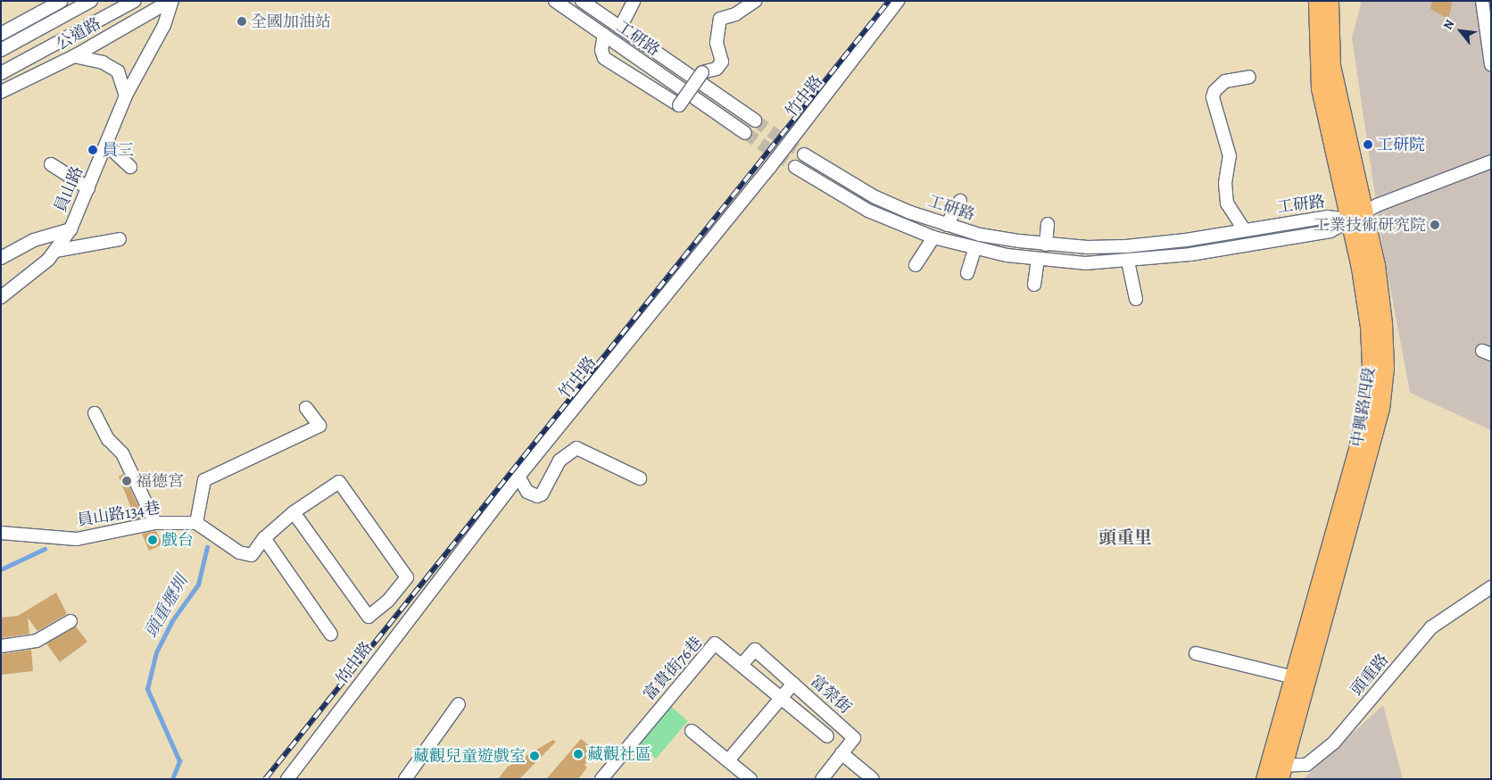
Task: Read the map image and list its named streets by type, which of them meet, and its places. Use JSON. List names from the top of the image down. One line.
{"streets":{"main road":["中興路四段"],"street":["公道路","工研路","竹中路","員山路","員山路134巷","富貴街76巷","頭重路","富榮街"]},"crossings":[["公道路","員山路"],["工研路","中興路四段"],["中興路四段","頭重路"],["富貴街76巷","富榮街"]],"districts":["頭重里"],"water":["頭重壢圳"],"places":["全國加油站","工研院","員三","工業技術研究院","福德宮","戲台","藏觀社區","藏觀兒童遊戲室"],"north":"top left"}
